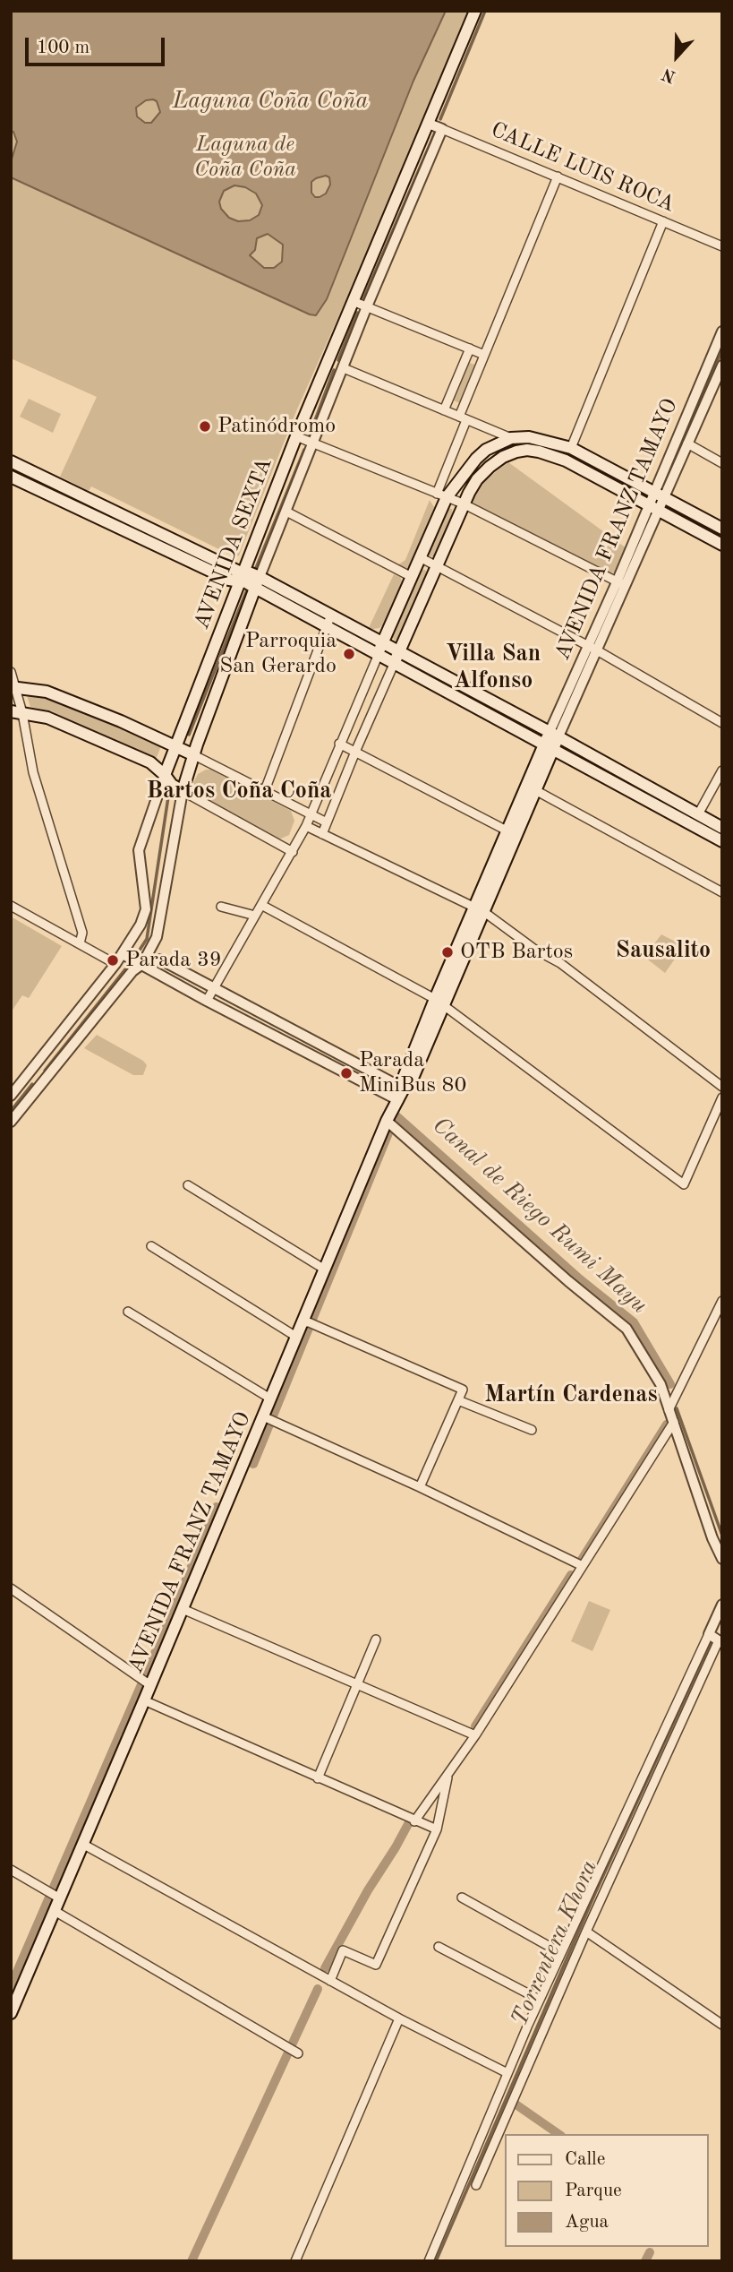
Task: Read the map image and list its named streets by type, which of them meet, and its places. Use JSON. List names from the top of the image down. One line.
{"streets":{"main road":["AVENIDA FRANZ TAMAYO","AVENIDA SEXTA"],"street":["CALLE LUIS ROCA"]},"crossings":[["CALLE LUIS ROCA","AVENIDA SEXTA"]],"districts":["Villa San Alfonso","Bartos Coña Coña","Sausalito","Martín Cardenas"],"water":["Laguna Coña Coña","Canal de Riego Rumi Mayu","Torrentera Khora"],"parks":["Laguna de Coña Coña"],"places":["Patinódromo","Parroquia San Gerardo","OTB Bartos","Parada 39","Parada MiniBus 80"],"legend":["Calle","Parque","Agua"],"scale_bar":"100 m","north":"bottom"}
